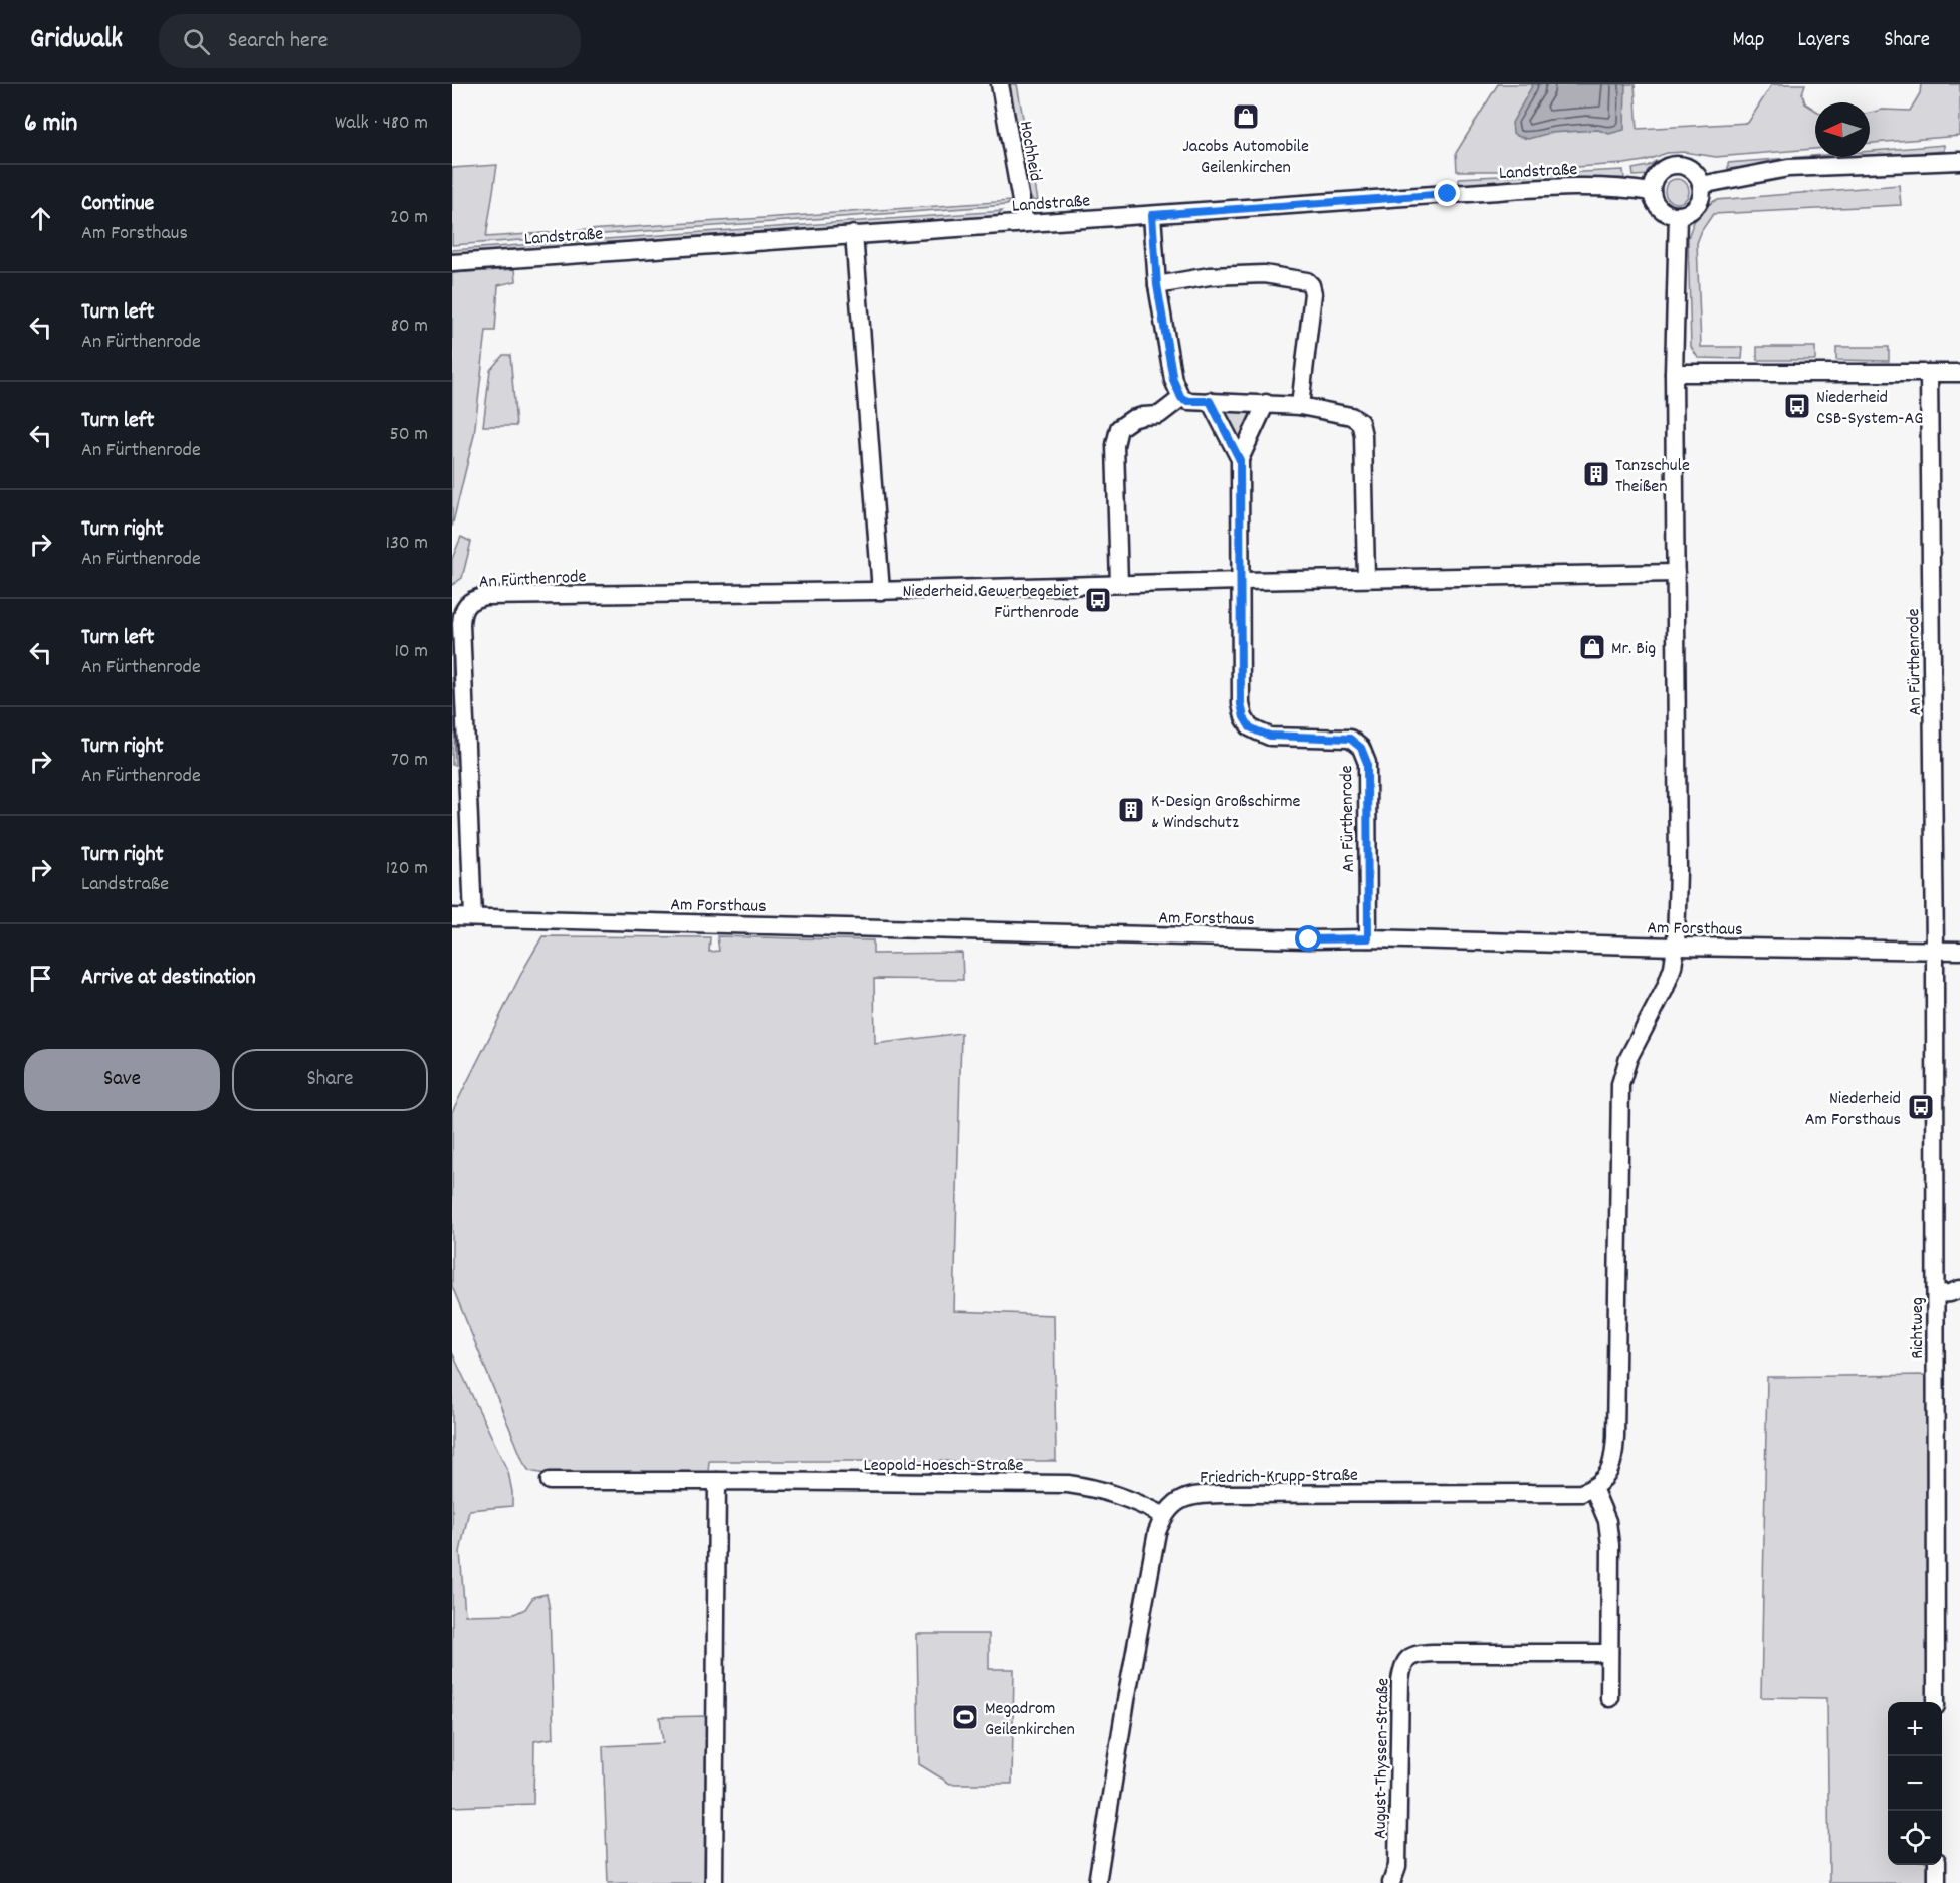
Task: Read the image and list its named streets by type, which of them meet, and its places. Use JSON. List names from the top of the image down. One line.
{"streets":{"street":["Hochheid","Landstraße","An Fürthenrode","Am Forsthaus","Richtweg","Leopold-Hoesch-Straße","Friedrich-Krupp-Straße","August-Thyssen-Straße"]},"crossings":[["Hochheid","Landstraße"],["An Fürthenrode","Am Forsthaus"],["An Fürthenrode","Richtweg"],["Am Forsthaus","Richtweg"],["Leopold-Hoesch-Straße","Friedrich-Krupp-Straße"]],"places":{"shop":["Jacobs Automobile Geilenkirchen","Mr. Big"],"bus stop":["Niederheid CSB-System-AG","Niederheid Gewerbegebiet Fürthenrode","Niederheid Am Forsthaus"],"building":["Tanzschule Theißen","K-Design Großschirme & Windschutz"],"sports":["Megadrom Geilenkirchen"]},"north":"left","page":{"header":"Gridwalk","search":"Search here","nav":["Map","Layers","Share"],"heading":["6 min","Walk · 480 m"],"list":[["Continue","Am Forsthaus","20 m"],["Turn left","An Fürthenrode","80 m"],["Turn left","An Fürthenrode","50 m"],["Turn right","An Fürthenrode","130 m"],["Turn left","An Fürthenrode","10 m"],["Turn right","An Fürthenrode","70 m"],["Turn right","Landstraße","120 m"],"Arrive at destination"],"buttons":["Save","Share"],"map_buttons":["+","−"]}}
